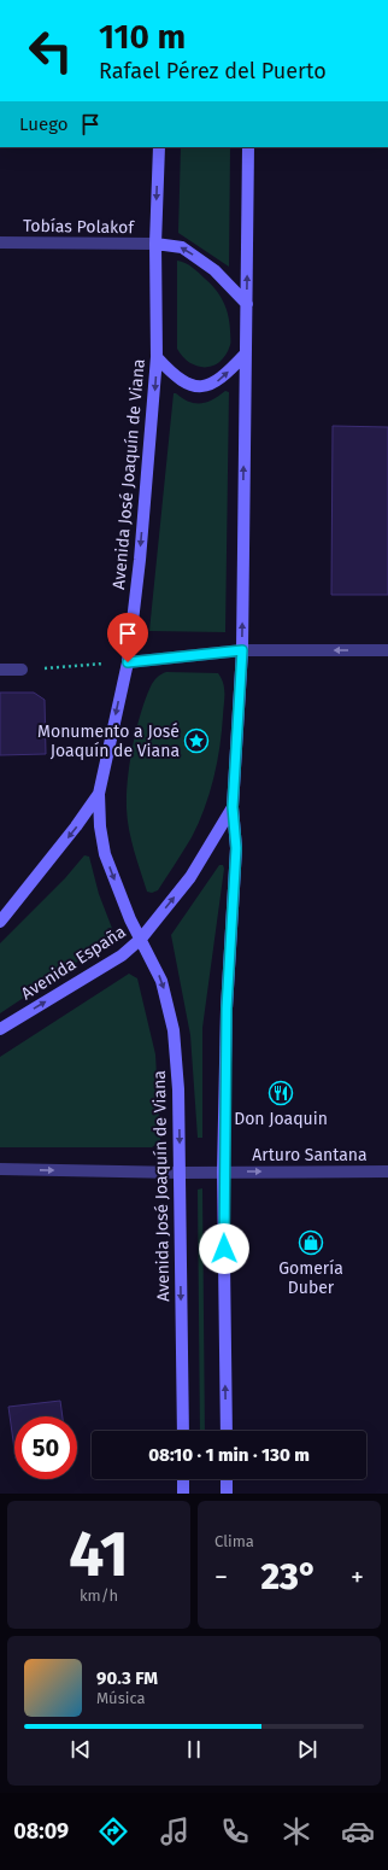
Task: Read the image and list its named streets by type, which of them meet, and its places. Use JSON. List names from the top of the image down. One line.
{"streets":{"main road":["Avenida José Joaquín de Viana","Avenida España"],"street":["Tobías Polakof","Arturo Santana"]},"crossings":[["Tobías Polakof","Avenida José Joaquín de Viana"],["Avenida José Joaquín de Viana","Avenida España"],["Avenida José Joaquín de Viana","Arturo Santana"]],"one_way":["Avenida España","Arturo Santana"],"places":{"place":["Monumento a José Joaquín de Viana"],"restaurant":["Don Joaquin"],"shop":["Gomería Duber"]},"page":{"turn":["110 m","Rafael Pérez del Puerto"],"then":"Luego","limit":"50","trip":"08:10 · 1 min · 130 m","tile":[["41","km/h"],"Clima"],"heat":["−","23°","+"],"song":["90.3 FM","Música"],"tabs":"08:09"}}
